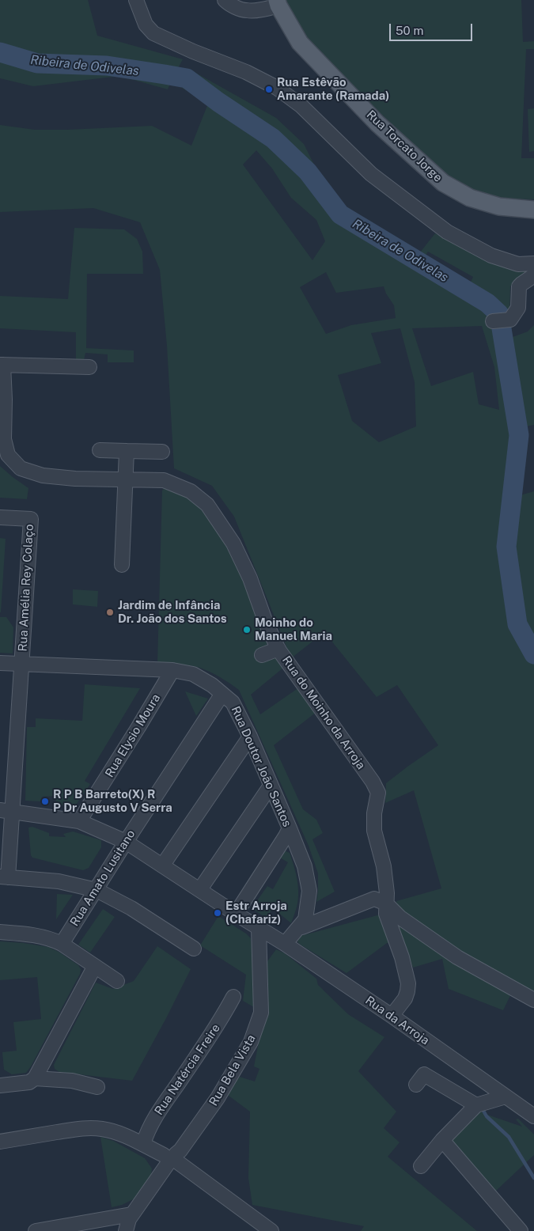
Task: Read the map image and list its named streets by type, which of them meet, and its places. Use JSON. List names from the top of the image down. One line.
{"streets":{"main road":["Rua Torcato Jorge"],"street":["Rua Amélia Rey Colaço","Rua do Moinho da Arroja","Rua Elysio Moura","Rua Doutor João Santos","Rua Amato Lusitano","Rua da Arroja","Rua Natércia Freire","Rua Bela Vista"]},"crossings":[["Rua Amélia Rey Colaço","Rua Doutor João Santos"],["Rua do Moinho da Arroja","Rua da Arroja"],["Rua Elysio Moura","Rua Doutor João Santos"],["Rua Elysio Moura","Rua da Arroja"],["Rua Doutor João Santos","Rua Amato Lusitano"],["Rua Doutor João Santos","Rua da Arroja"],["Rua Amato Lusitano","Rua da Arroja"],["Rua da Arroja","Rua Bela Vista"]],"water":["Ribeira de Odivelas"],"places":["Rua Estêvão Amarante (Ramada)","Jardim de Infância Dr. João dos Santos","Moinho do Manuel Maria","R P B Barreto(X) R P Dr Augusto V Serra","Estr Arroja (Chafariz)"],"scale_bar":"50 m"}
